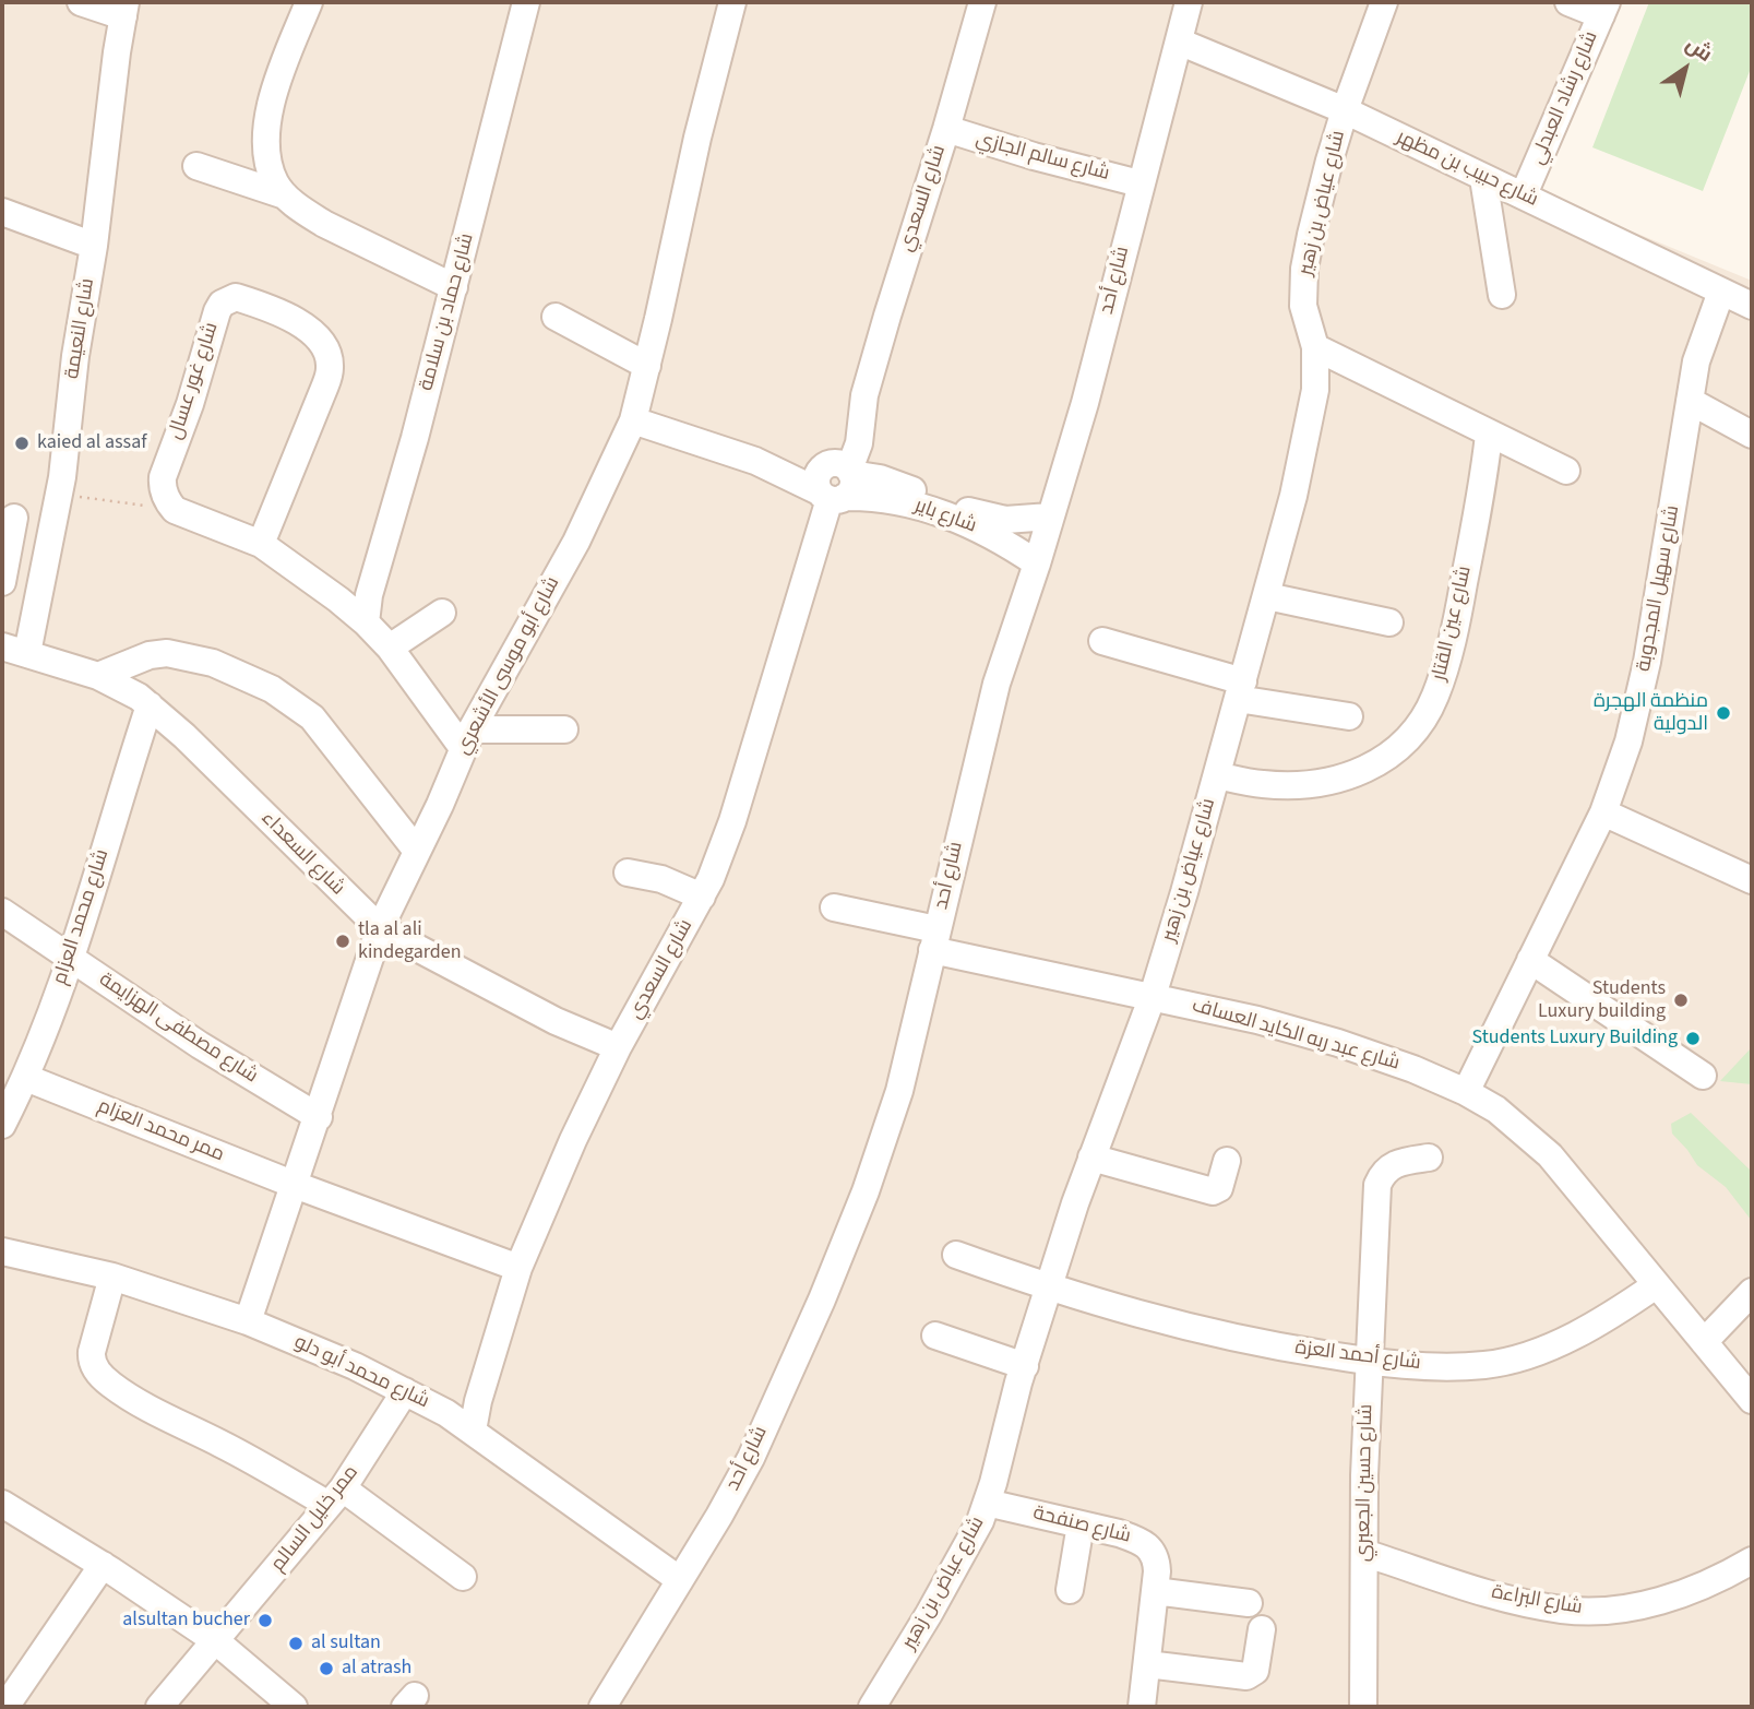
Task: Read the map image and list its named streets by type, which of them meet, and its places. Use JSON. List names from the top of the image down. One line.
{"streets":{"street":["شارع رشاد العبدلي","شارع سالم الجازي","شارع حبيب بن مظهر","شارع السعدي","شارع عياض بن زهير","شارع أحد","شارع حماد بن سلامة","شارع النعيمة","شارع غور عسال","شارع باير","شارع سهيل المجدوبة","شارع عين القتار","شارع أبو موسى الأشعري","شارع السعداء","شارع محمد العزام","شارع مصطفى الهزايمة","شارع عبد ربه الكايد العساف","ممر محمد العزام","شارع أحمد العزة","شارع محمد أبو دلو","شارع حسين الجعبري","ممر خليل السالم","شارع صنفحة","شارع البراءة"]},"crossings":[["شارع رشاد العبدلي","شارع حبيب بن مظهر"],["شارع سالم الجازي","شارع السعدي"],["شارع سالم الجازي","شارع أحد"],["شارع حبيب بن مظهر","شارع عياض بن زهير"],["شارع حبيب بن مظهر","شارع أحد"],["شارع حبيب بن مظهر","شارع سهيل المجدوبة"],["شارع السعدي","شارع باير"],["شارع السعدي","شارع السعداء"],["شارع السعدي","ممر محمد العزام"],["شارع السعدي","شارع محمد أبو دلو"],["شارع عياض بن زهير","شارع عين القتار"],["شارع عياض بن زهير","شارع عبد ربه الكايد العساف"],["شارع عياض بن زهير","شارع أحمد العزة"],["شارع عياض بن زهير","شارع صنفحة"],["شارع أحد","شارع باير"],["شارع أحد","شارع عبد ربه الكايد العساف"],["شارع أحد","شارع محمد أبو دلو"],["شارع النعيمة","شارع السعداء"],["شارع باير","شارع أبو موسى الأشعري"],["شارع سهيل المجدوبة","شارع عبد ربه الكايد العساف"],["شارع أبو موسى الأشعري","شارع السعداء"],["شارع أبو موسى الأشعري","شارع مصطفى الهزايمة"],["شارع أبو موسى الأشعري","ممر محمد العزام"],["شارع أبو موسى الأشعري","شارع محمد أبو دلو"],["شارع السعداء","شارع محمد العزام"],["شارع محمد العزام","شارع مصطفى الهزايمة"],["شارع محمد العزام","ممر محمد العزام"],["شارع عبد ربه الكايد العساف","شارع أحمد العزة"],["شارع أحمد العزة","شارع حسين الجعبري"],["شارع محمد أبو دلو","ممر خليل السالم"],["شارع حسين الجعبري","شارع البراءة"]],"places":["kaied al assaf","منظمة الهجرة الدولية","tla al ali kindegarden","Students Luxury building","Students Luxury Building","alsultan bucher","al sultan","al atrash"],"north":"top right"}
